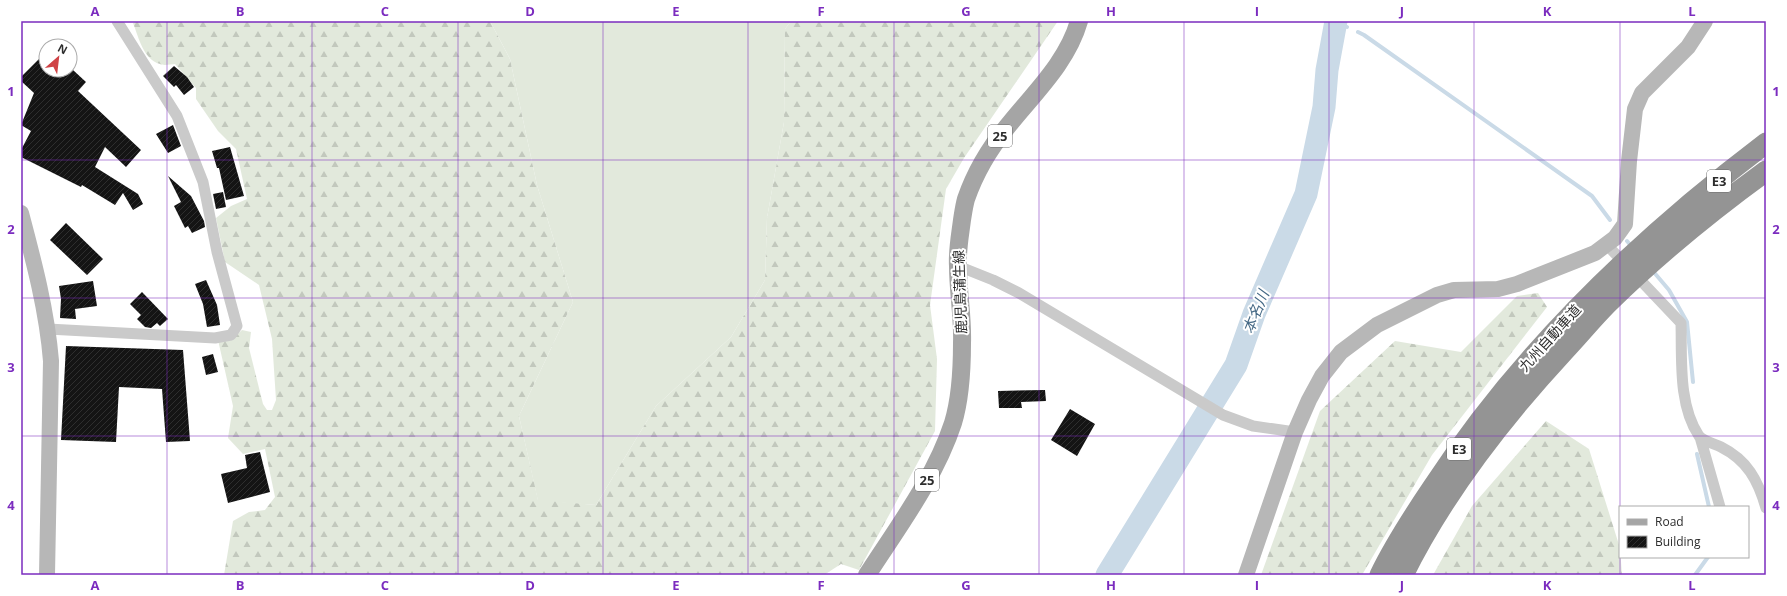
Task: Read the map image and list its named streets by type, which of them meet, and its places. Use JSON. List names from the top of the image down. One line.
{"streets":{"highway":["E3","九州自動車道"],"main road":["25","鹿児島蒲生線"]},"water":["本名川"],"legend":["Road","Building"],"north":"top right","grid":{"columns":["A","B","C","D","E","F","G","H","I","J","K","L"],"rows":["1","2","3","4"]}}
